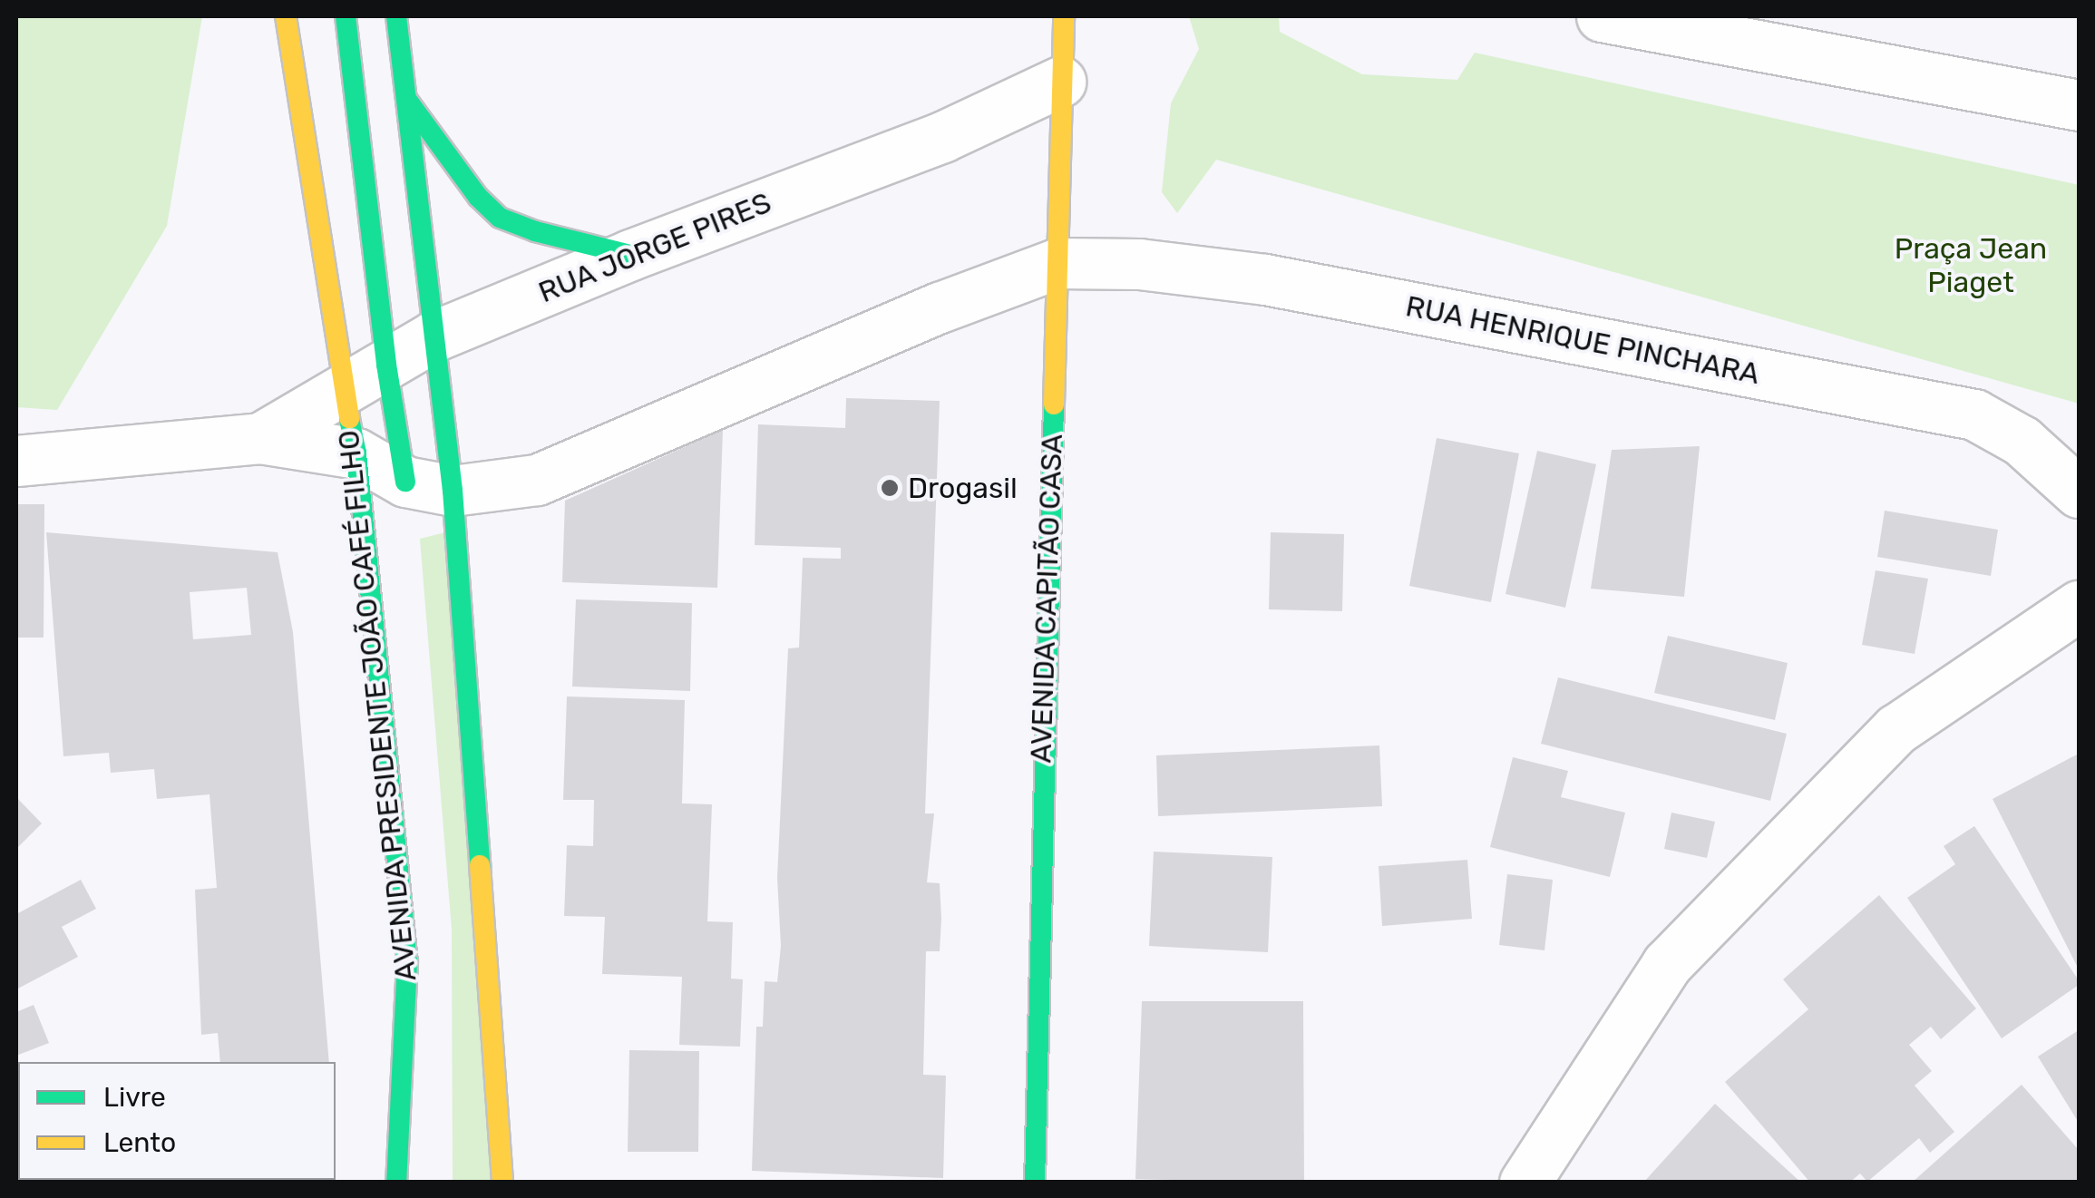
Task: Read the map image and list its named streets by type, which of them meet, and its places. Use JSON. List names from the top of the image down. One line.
{"streets":{"main road":["AVENIDA CAPITÃO CASA","AVENIDA PRESIDENTE JOÃO CAFÉ FILHO"],"street":["RUA JORGE PIRES","RUA HENRIQUE PINCHARA"]},"crossings":[["RUA JORGE PIRES","AVENIDA CAPITÃO CASA"],["RUA JORGE PIRES","AVENIDA PRESIDENTE JOÃO CAFÉ FILHO"],["RUA HENRIQUE PINCHARA","AVENIDA CAPITÃO CASA"]],"parks":["Praça Jean Piaget"],"places":["Drogasil"],"legend":["Livre","Lento"]}
